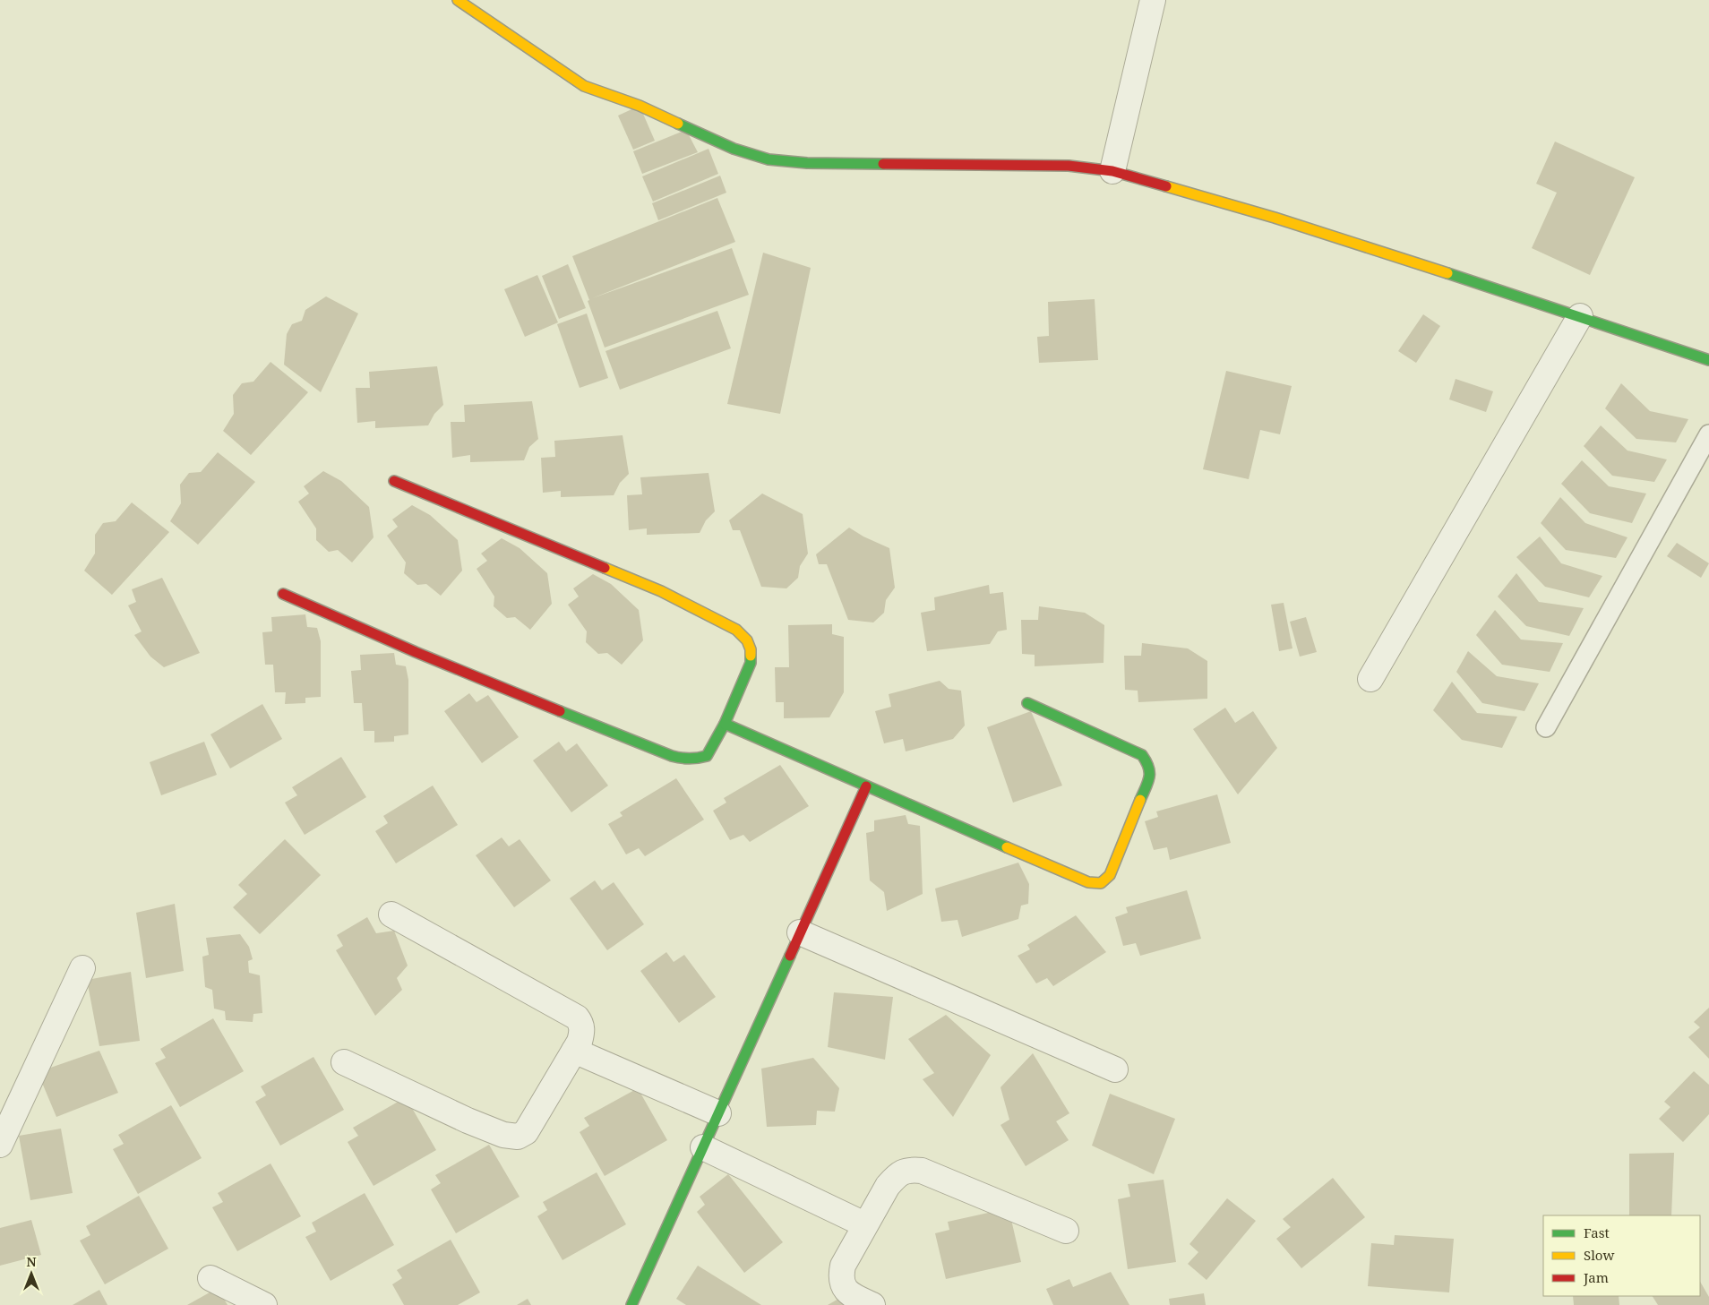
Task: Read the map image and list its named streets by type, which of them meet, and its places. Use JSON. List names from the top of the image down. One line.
{"legend":["Fast","Slow","Jam"],"north":"top"}
